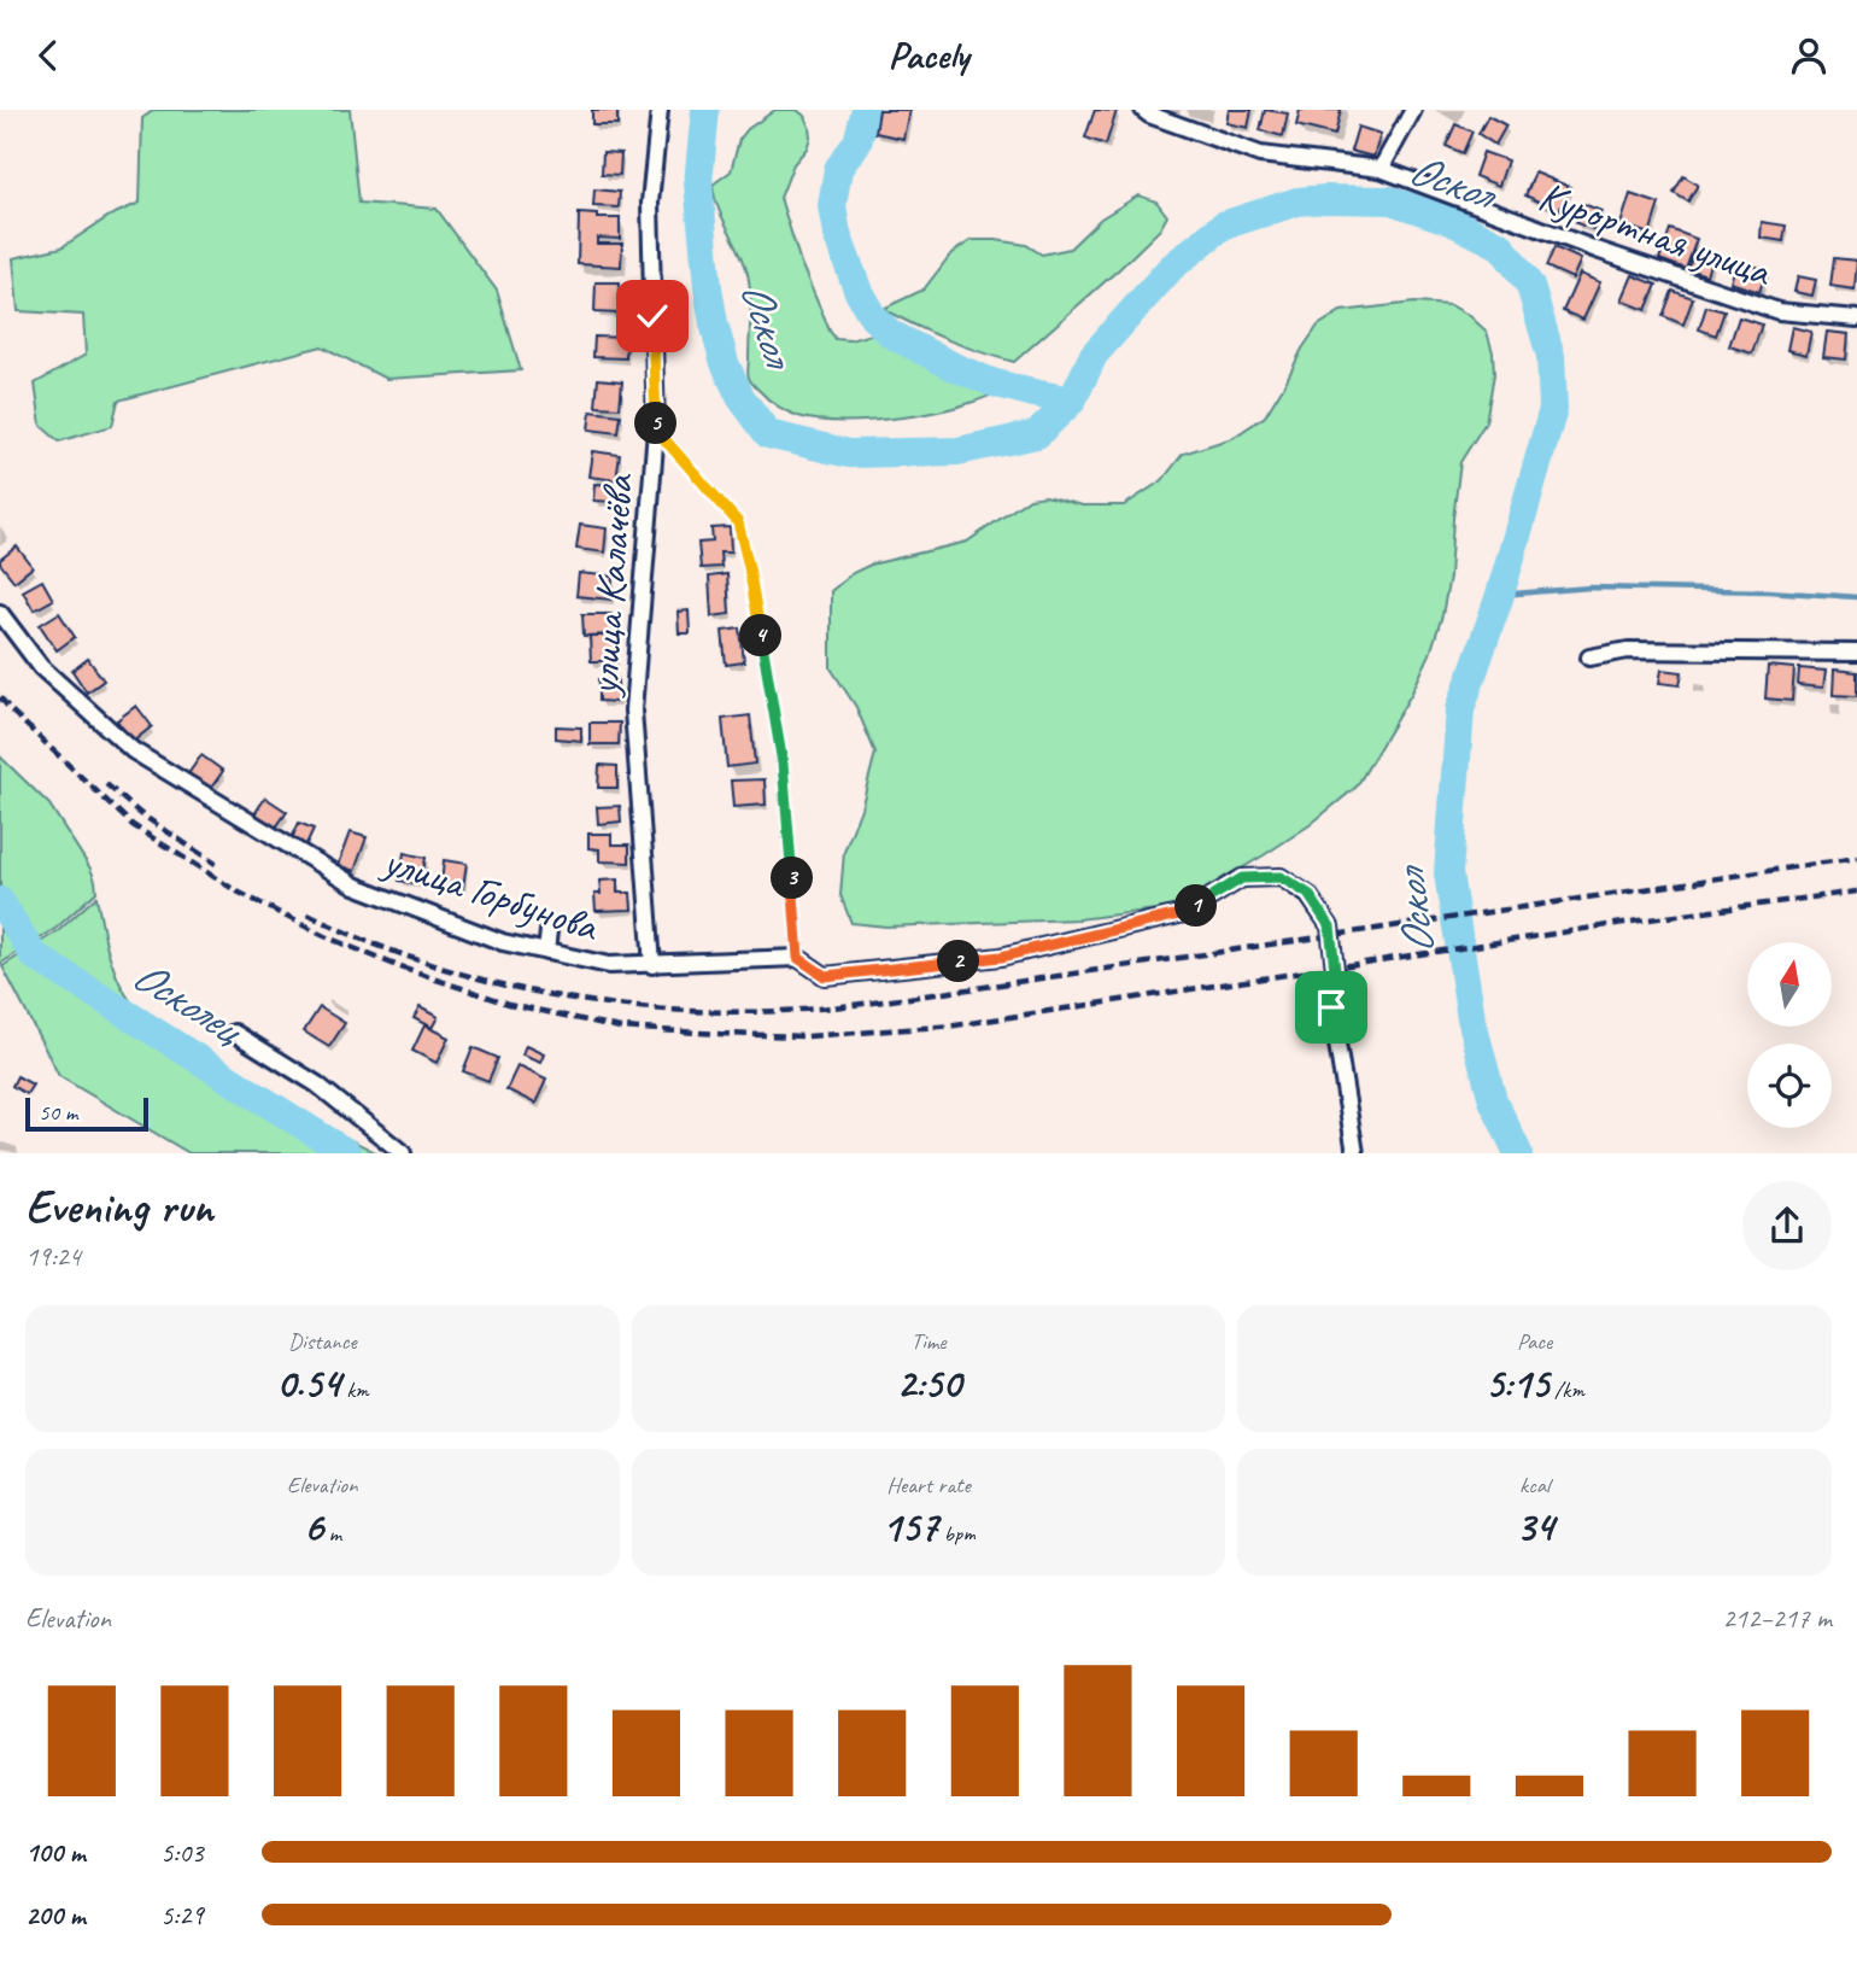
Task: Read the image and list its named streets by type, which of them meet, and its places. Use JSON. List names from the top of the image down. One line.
{"streets":{"street":["Курортная улица","улица Калачёва","улица Горбунова"]},"crossings":[["улица Калачёва","улица Горбунова"]],"water":["Оскол","Осколец"],"scale_bar":"50 m","north":"top","page":{"header":"Pacely","pins":["5","4","3","1","2"],"scale":"50 m","heading":["Evening run","19:24"],"stats":[["Distance","0.54 km"],["Time","2:50"],["Pace","5:15 /km"],["Elevation","6 m"],["Heart rate","157 bpm"],["kcal","34"]],"chart":["Elevation","212–217 m"],"list":[{"name":"100 m","note":"5:03"},{"name":"200 m","note":"5:29"}]}}
